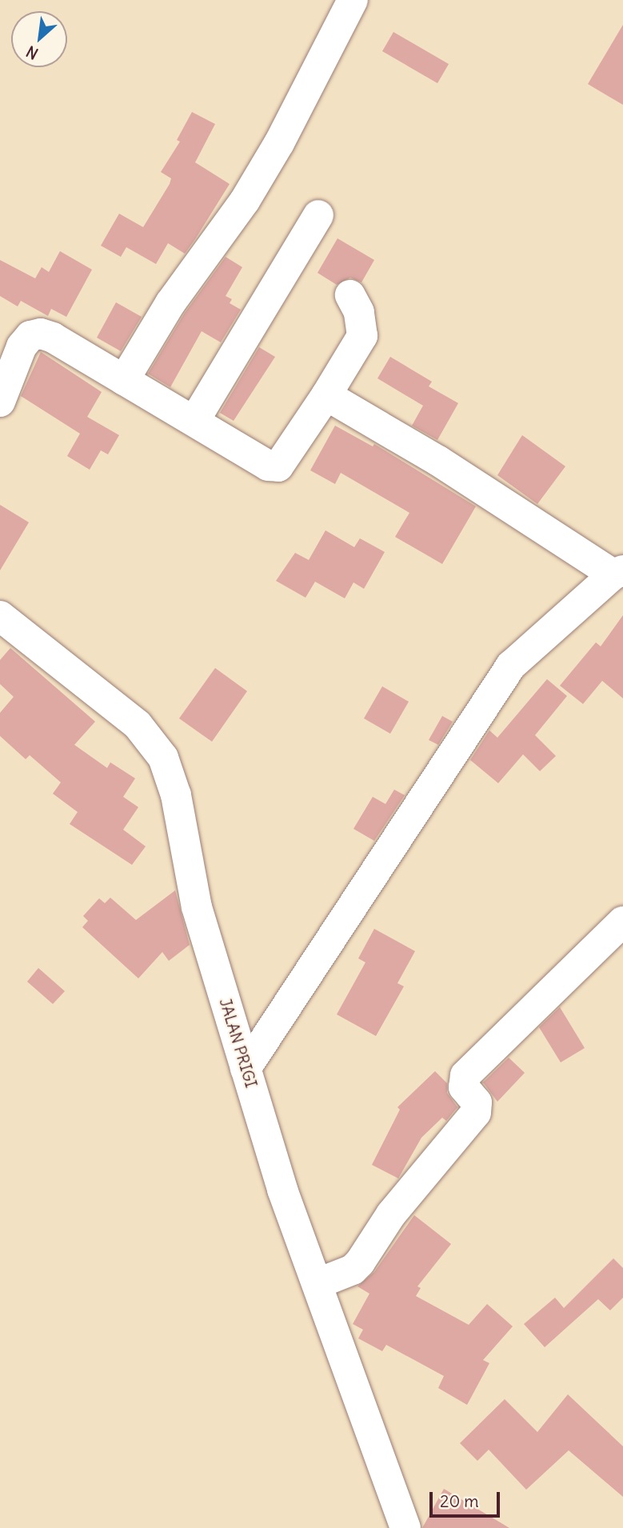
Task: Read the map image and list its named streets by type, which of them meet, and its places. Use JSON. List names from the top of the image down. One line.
{"streets":{"street":["JALAN PRIGI"]},"scale_bar":"20 m","north":"bottom left"}
